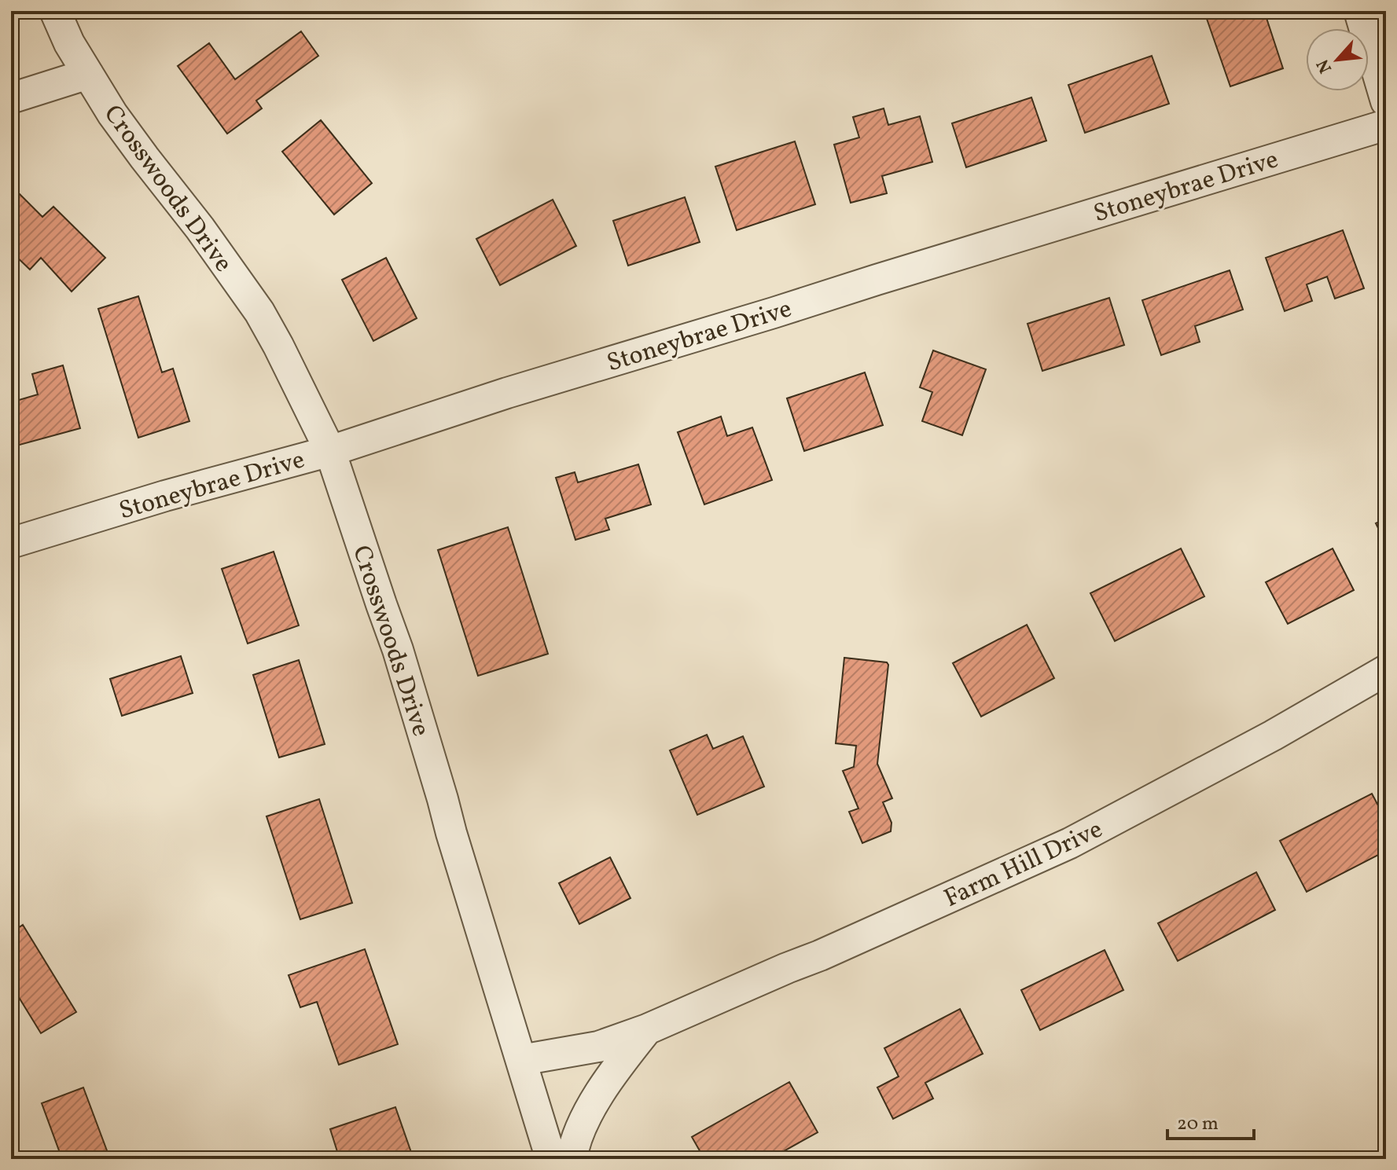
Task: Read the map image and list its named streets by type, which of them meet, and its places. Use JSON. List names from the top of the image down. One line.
{"streets":{"street":["Stoneybrae Drive","Crosswoods Drive","Farm Hill Drive"]},"crossings":[["Stoneybrae Drive","Crosswoods Drive"]],"scale_bar":"20 m","north":"bottom left"}
